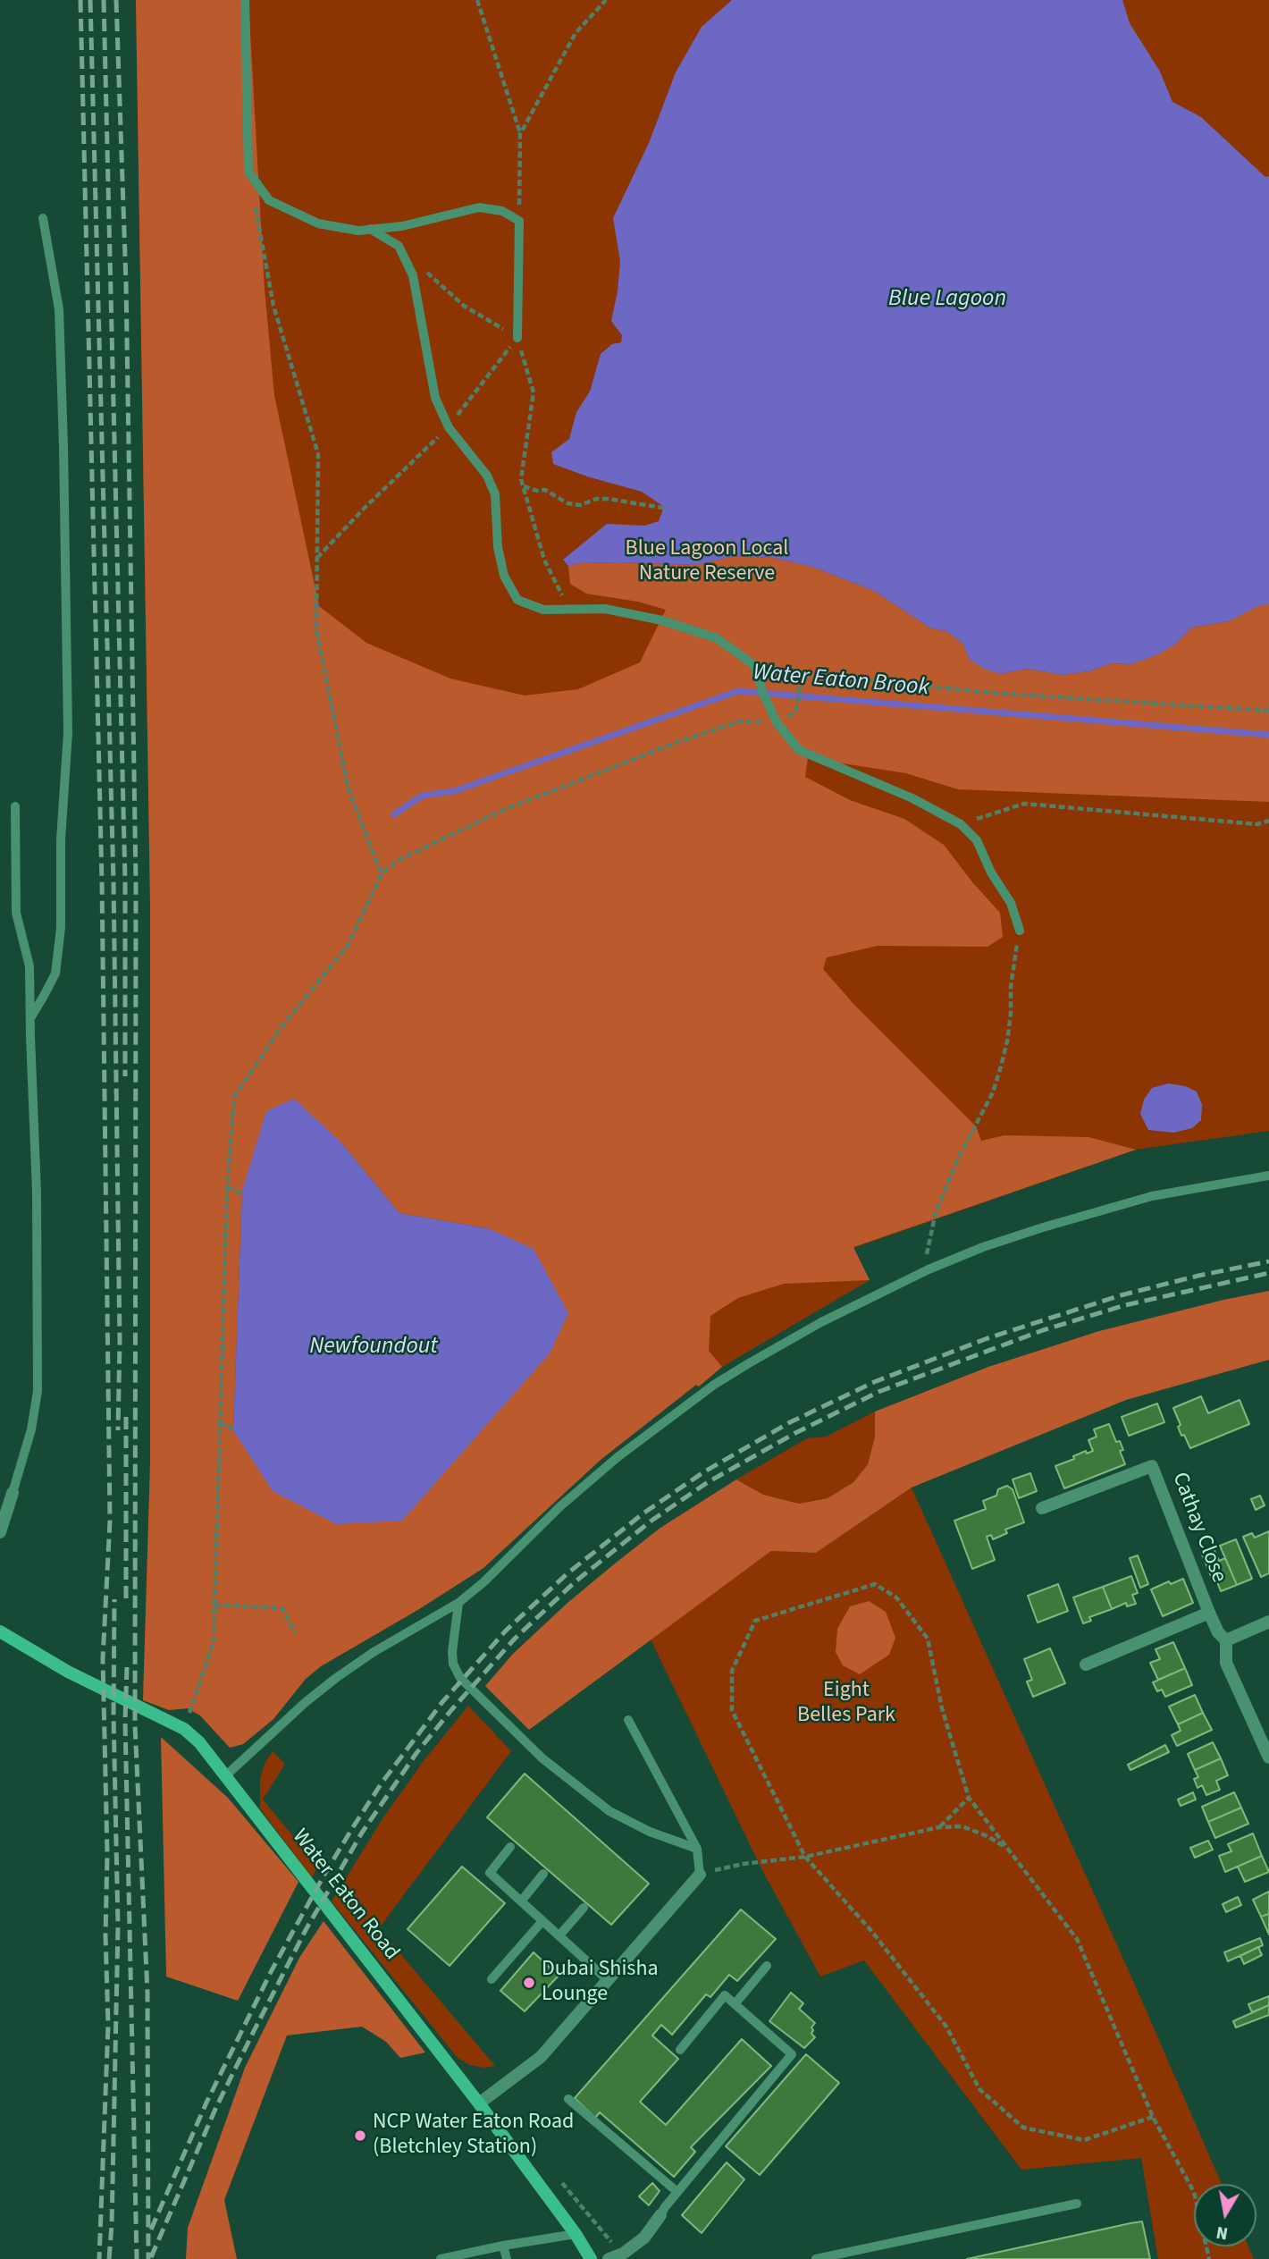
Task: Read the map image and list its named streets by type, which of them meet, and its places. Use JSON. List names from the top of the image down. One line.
{"streets":{"street":["Cathay Close","Water Eaton Road"]},"water":["Blue Lagoon","Water Eaton Brook","Newfoundout"],"parks":["Blue Lagoon Local Nature Reserve","Eight Belles Park"],"places":["Dubai Shisha Lounge","NCP Water Eaton Road (Bletchley Station)"],"north":"bottom"}
